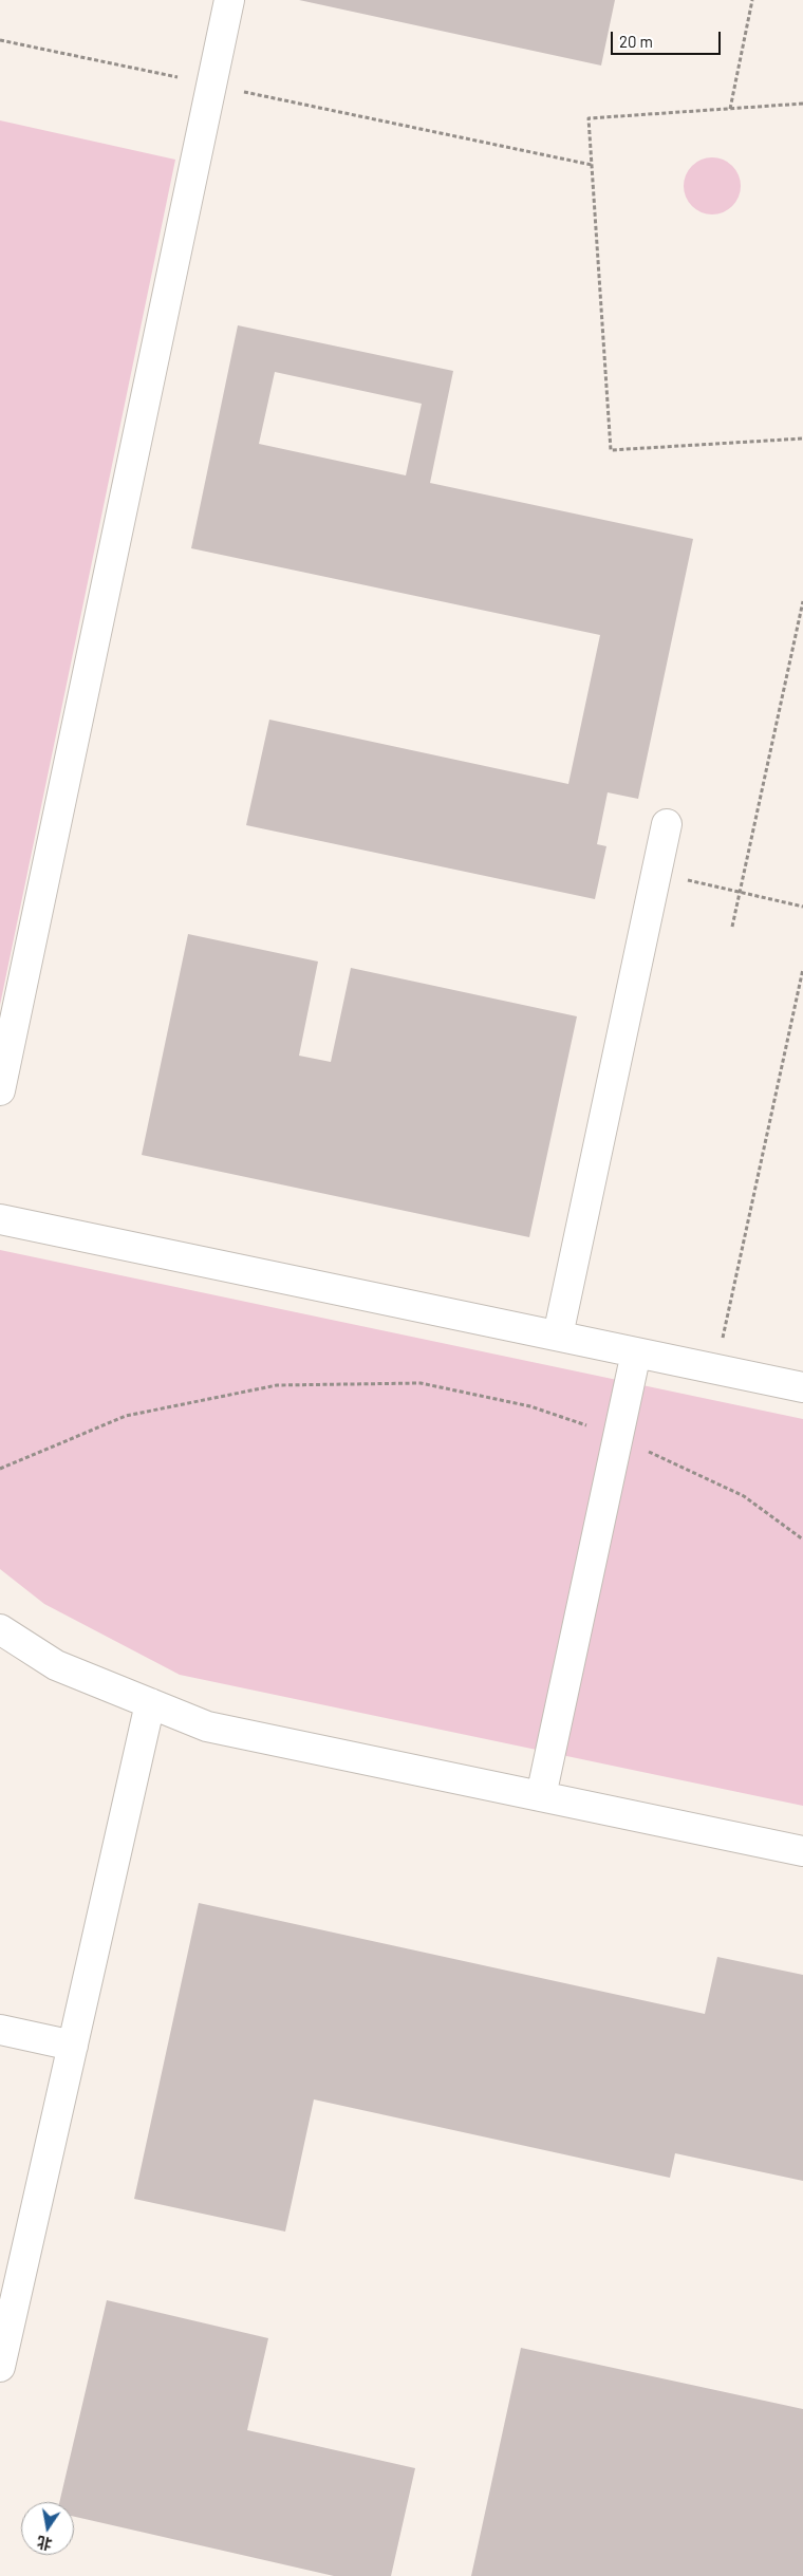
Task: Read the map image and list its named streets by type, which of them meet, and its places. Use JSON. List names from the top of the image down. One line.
{"scale_bar":"20 m","north":"bottom"}
